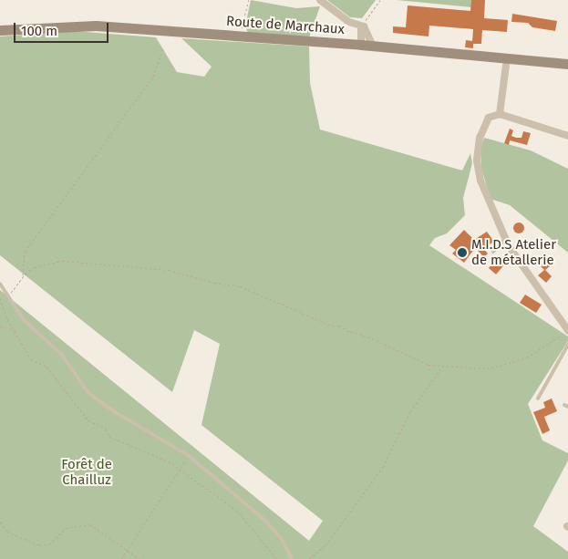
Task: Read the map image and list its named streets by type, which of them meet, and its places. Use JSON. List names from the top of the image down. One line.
{"streets":{"main road":["Route de Marchaux"]},"parks":["Forêt de Chailluz"],"places":["M.I.D.S Atelier de métallerie"],"scale_bar":"100 m"}
